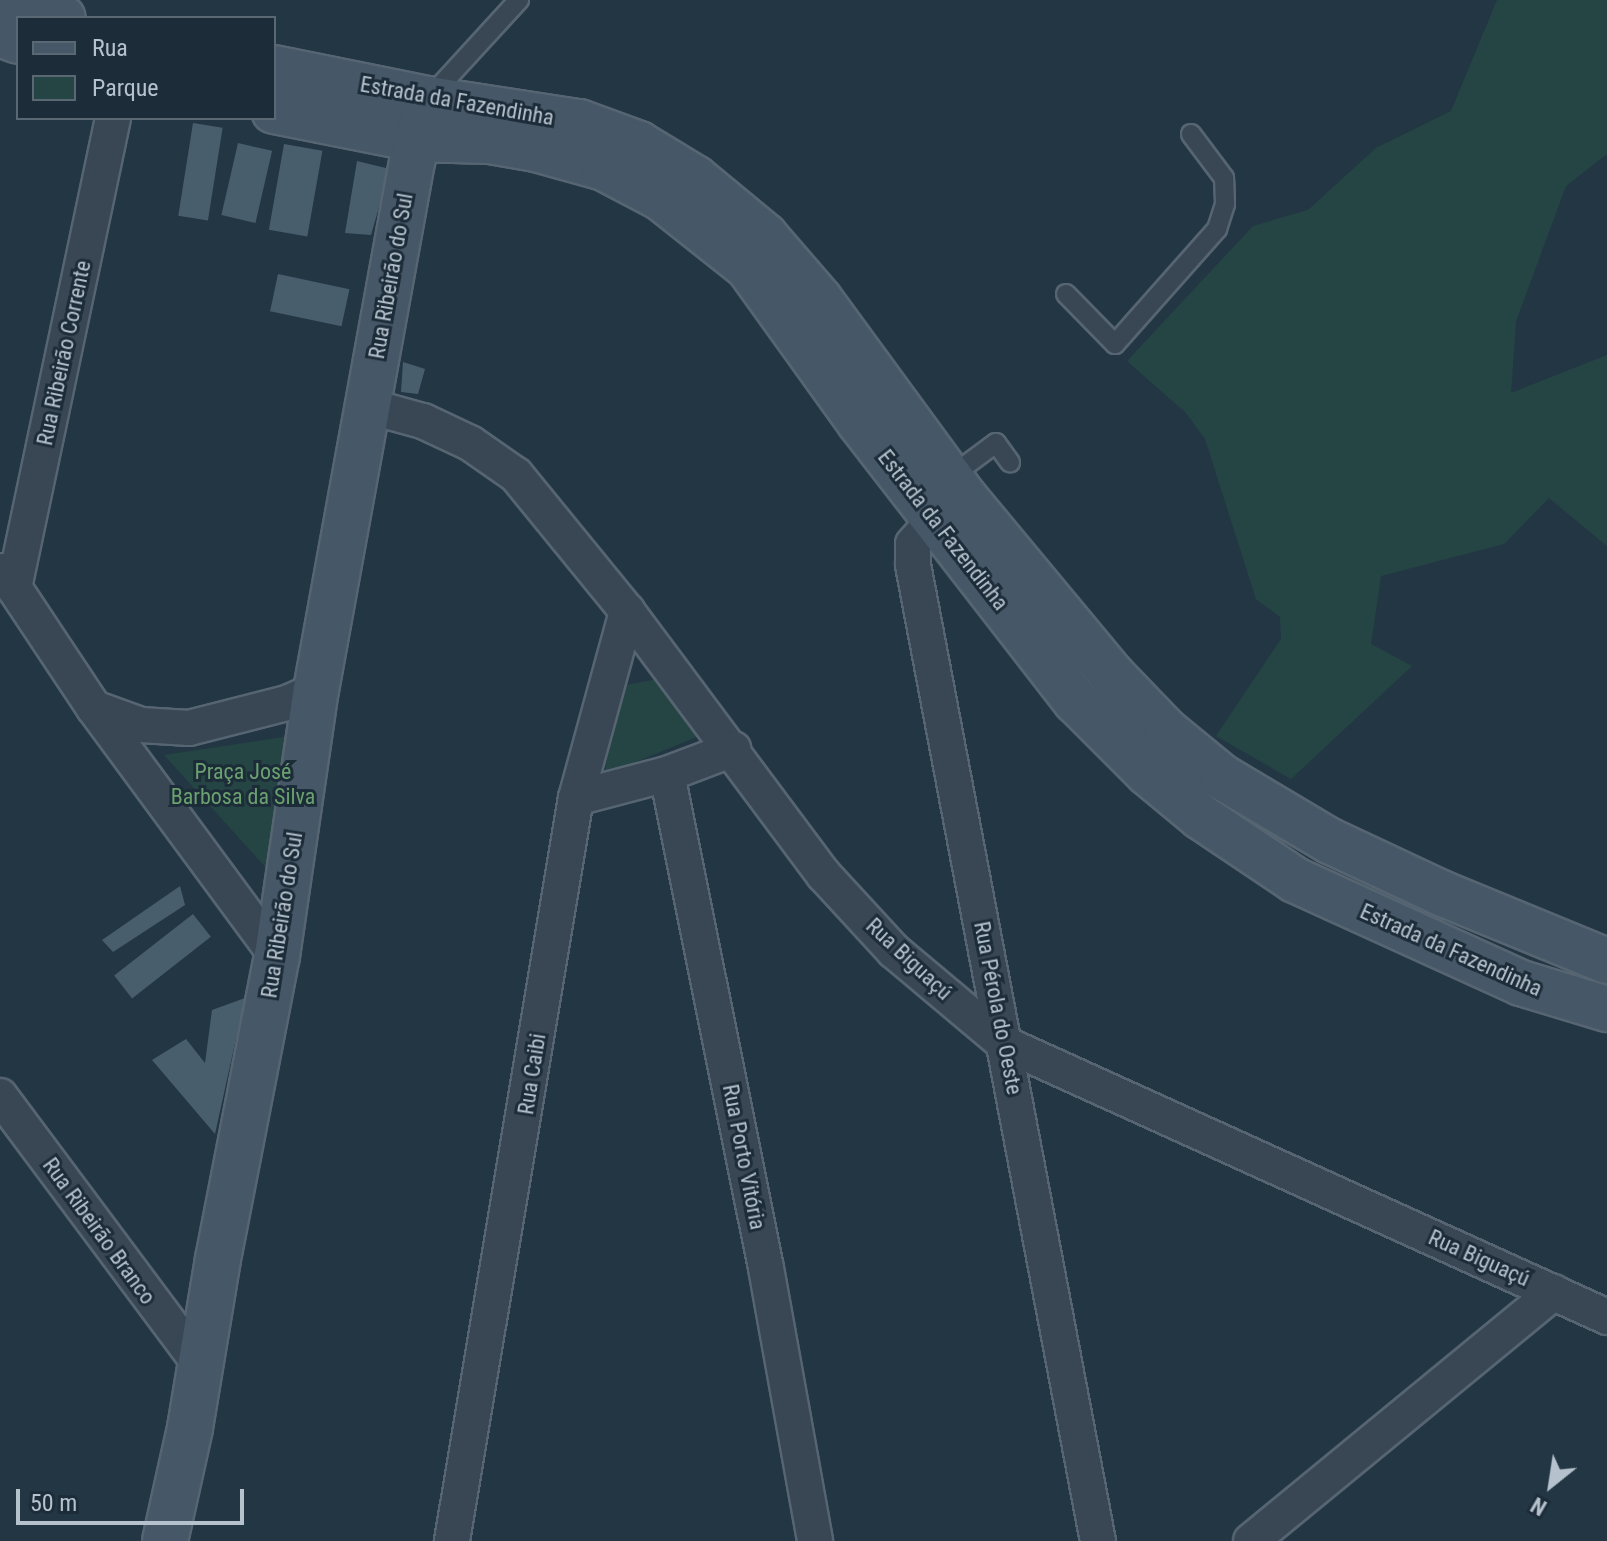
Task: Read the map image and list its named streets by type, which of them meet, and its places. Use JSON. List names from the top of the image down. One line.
{"streets":{"main road":["Estrada da Fazendinha","Rua Ribeirão do Sul"],"street":["Rua Ribeirão Corrente","Rua Biguaçú","Rua Pérola do Oeste","Rua Caibi","Rua Porto Vitória","Rua Ribeirão Branco"]},"crossings":[["Estrada da Fazendinha","Rua Ribeirão do Sul"],["Estrada da Fazendinha","Rua Pérola do Oeste"],["Rua Ribeirão do Sul","Rua Biguaçú"],["Rua Ribeirão do Sul","Rua Ribeirão Branco"],["Rua Biguaçú","Rua Pérola do Oeste"],["Rua Biguaçú","Rua Caibi"]],"parks":["Praça José Barbosa da Silva"],"legend":["Rua","Parque"],"scale_bar":"50 m","north":"bottom left"}
